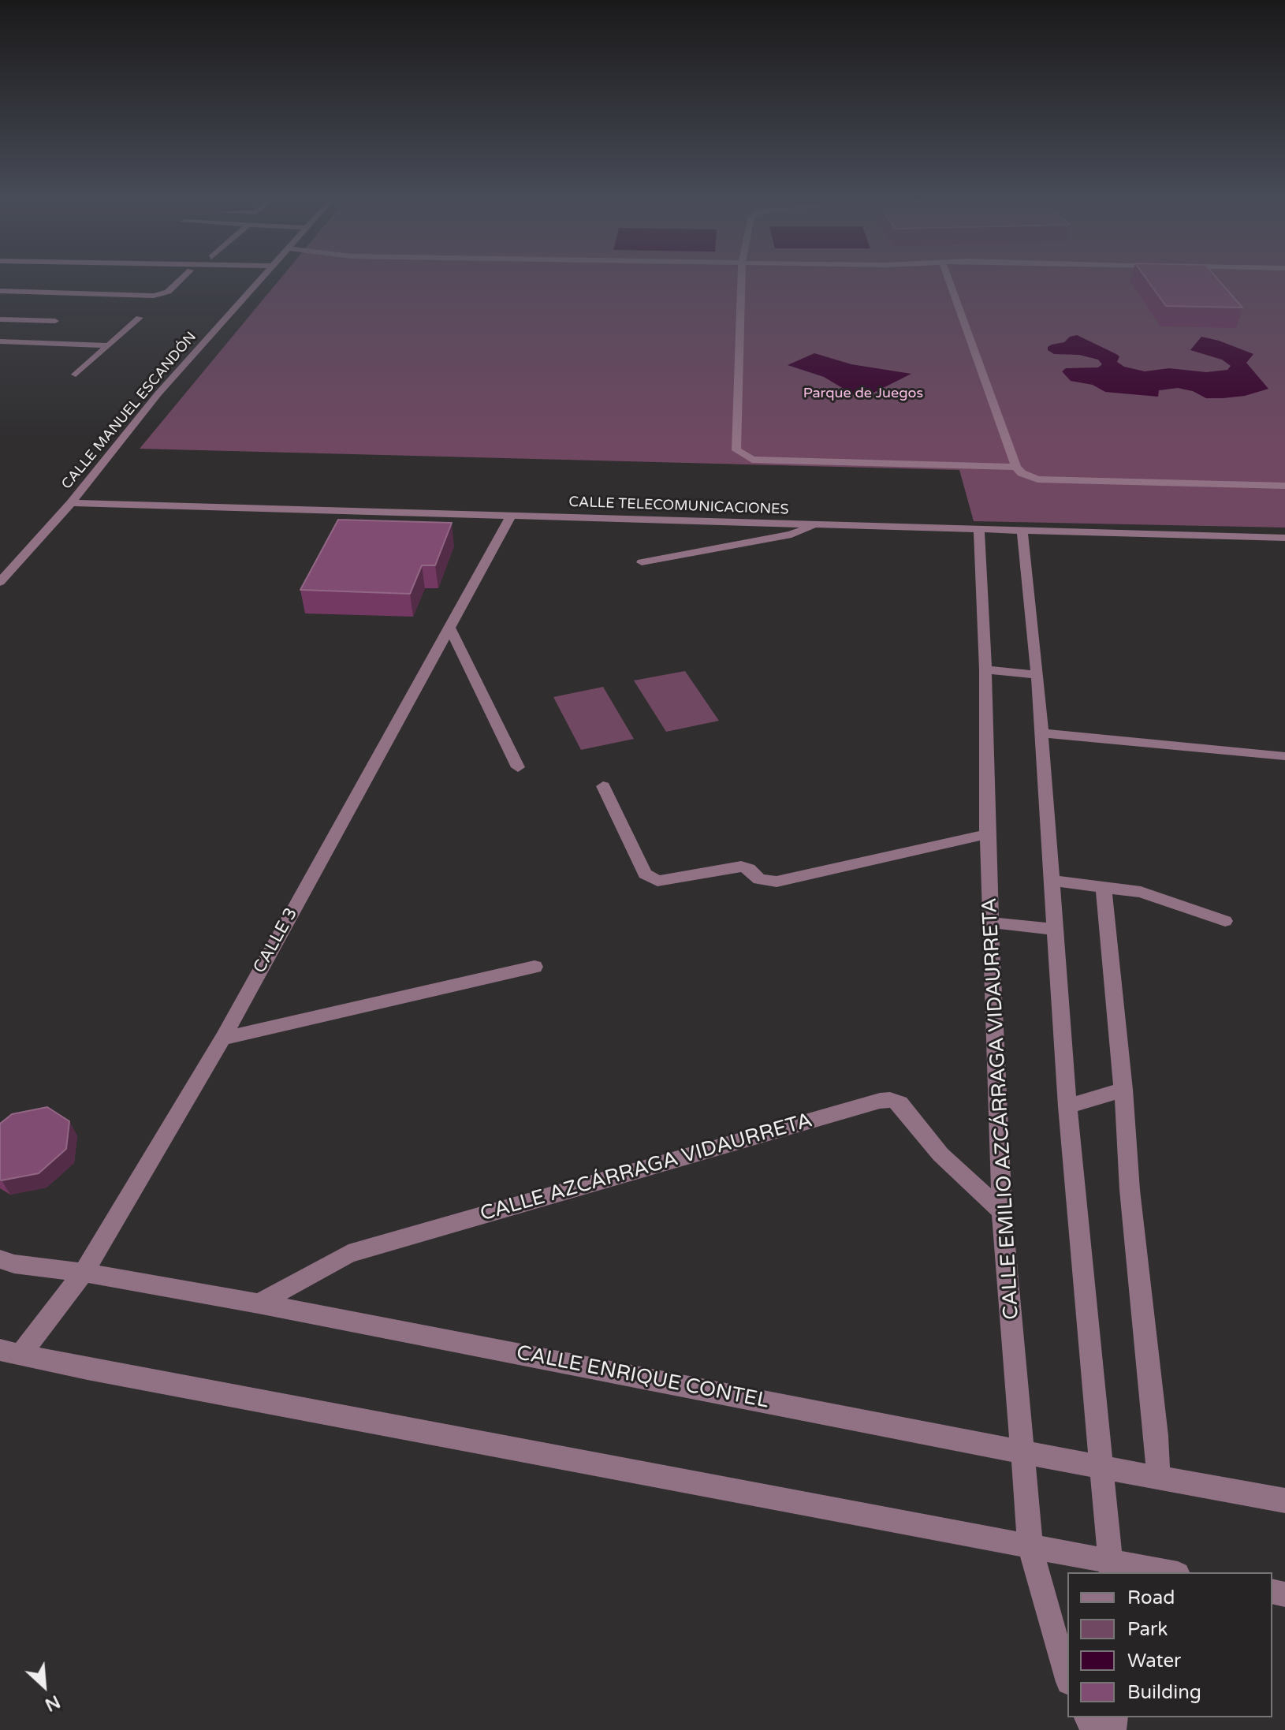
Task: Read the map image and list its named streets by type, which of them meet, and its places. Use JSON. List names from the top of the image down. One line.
{"streets":{"street":["CALLE MANUEL ESCANDÓN","CALLE TELECOMUNICACIONES","CALLE 3","CALLE EMILIO AZCÁRRAGA VIDAURRETA","CALLE AZCÁRRAGA VIDAURRETA","CALLE ENRIQUE CONTEL"]},"crossings":[["CALLE MANUEL ESCANDÓN","CALLE TELECOMUNICACIONES"],["CALLE TELECOMUNICACIONES","CALLE 3"],["CALLE TELECOMUNICACIONES","CALLE EMILIO AZCÁRRAGA VIDAURRETA"],["CALLE 3","CALLE ENRIQUE CONTEL"],["CALLE EMILIO AZCÁRRAGA VIDAURRETA","CALLE AZCÁRRAGA VIDAURRETA"],["CALLE EMILIO AZCÁRRAGA VIDAURRETA","CALLE ENRIQUE CONTEL"],["CALLE AZCÁRRAGA VIDAURRETA","CALLE ENRIQUE CONTEL"]],"parks":["Parque de Juegos"],"legend":["Road","Park","Water","Building"],"north":"bottom right"}
